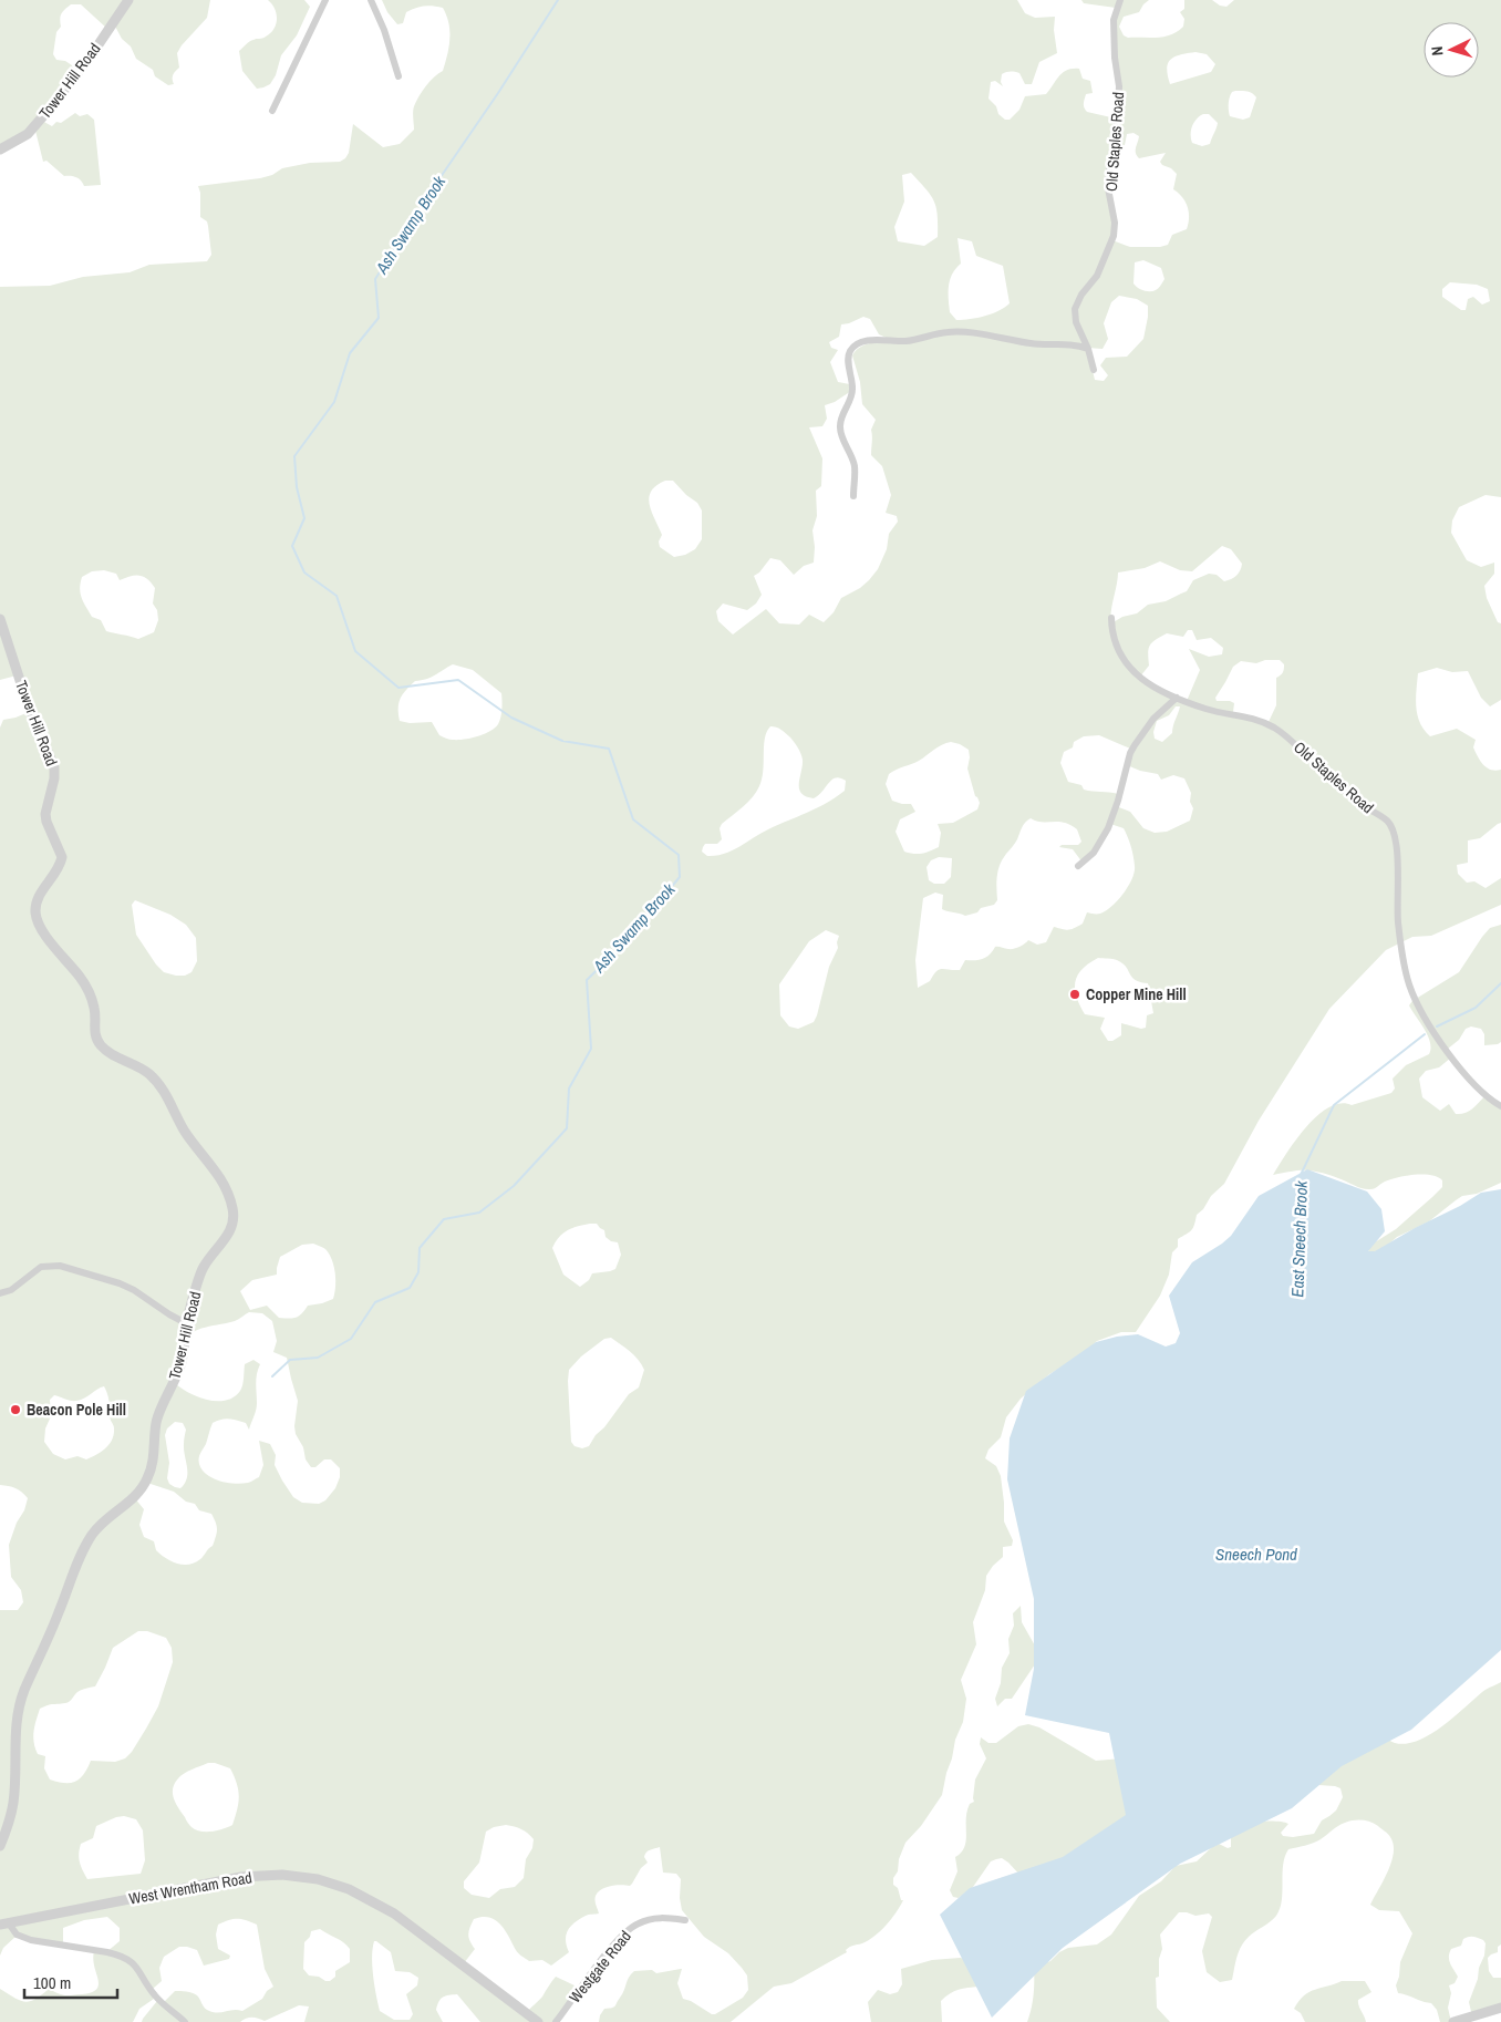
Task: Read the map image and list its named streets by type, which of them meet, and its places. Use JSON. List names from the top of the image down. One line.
{"streets":{"street":["Tower Hill Road","Old Staples Road","West Wrentham Road","Westgate Road"]},"water":["Ash Swamp Brook","East Sneech Brook","Sneech Pond"],"places":["Copper Mine Hill","Beacon Pole Hill"],"scale_bar":"100 m","north":"left"}
